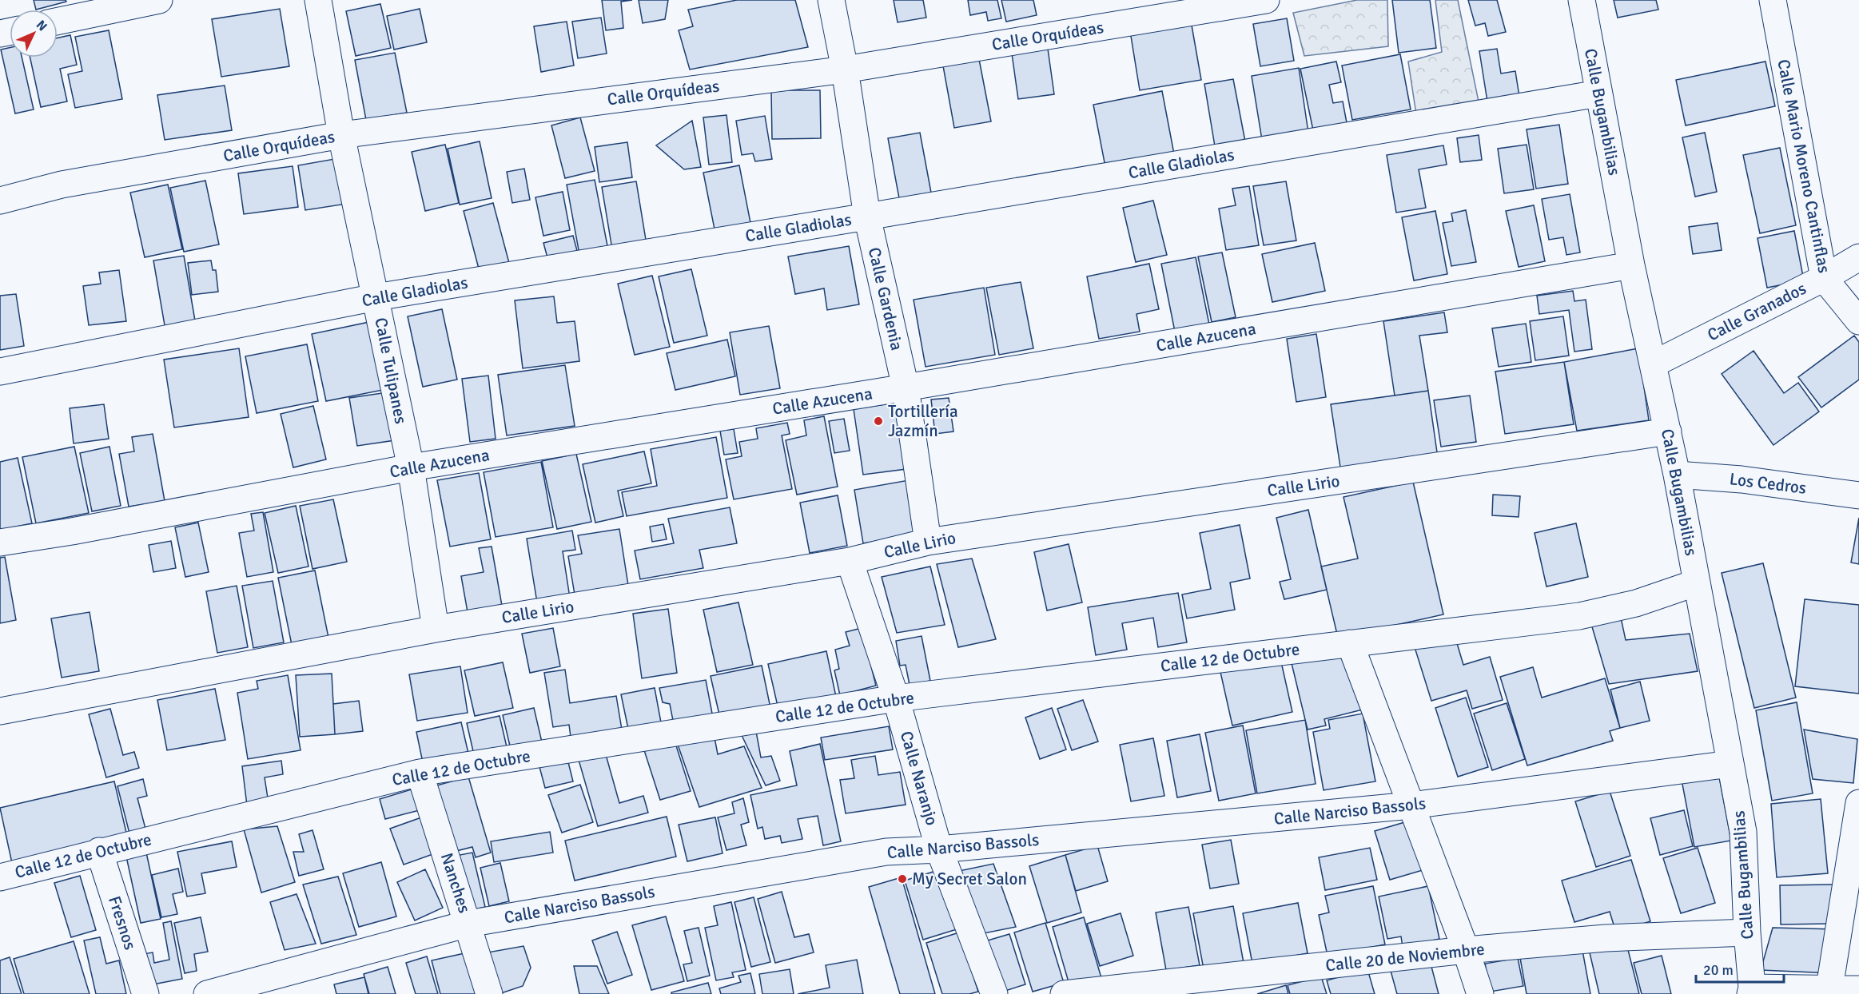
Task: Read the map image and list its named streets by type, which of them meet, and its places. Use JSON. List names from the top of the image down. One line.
{"streets":{"street":["Calle Orquídeas","Calle Bugambilias","Calle Gladiolas","Calle Mario Moreno Cantinflas","Calle Gardenia","Calle Granados","Calle Azucena","Calle Tulipanes","Los Cedros","Calle Lirio","Calle 12 de Octubre","Calle Naranjo","Calle Narciso Bassols","Nanches","Fresnos","Calle 20 de Noviembre"]},"crossings":[["Calle Orquídeas","Calle Gardenia"],["Calle Orquídeas","Calle Tulipanes"],["Calle Bugambilias","Calle Gladiolas"],["Calle Bugambilias","Calle Granados"],["Calle Bugambilias","Calle Azucena"],["Calle Bugambilias","Los Cedros"],["Calle Bugambilias","Calle Lirio"],["Calle Bugambilias","Calle 12 de Octubre"],["Calle Bugambilias","Calle Narciso Bassols"],["Calle Bugambilias","Calle 20 de Noviembre"],["Calle Gladiolas","Calle Gardenia"],["Calle Gladiolas","Calle Tulipanes"],["Calle Mario Moreno Cantinflas","Calle Granados"],["Calle Gardenia","Calle Azucena"],["Calle Gardenia","Calle Lirio"],["Calle Azucena","Calle Tulipanes"],["Calle Tulipanes","Calle Lirio"],["Calle Lirio","Calle Naranjo"],["Calle 12 de Octubre","Calle Naranjo"],["Calle 12 de Octubre","Nanches"],["Calle 12 de Octubre","Fresnos"],["Calle Naranjo","Calle Narciso Bassols"],["Calle Narciso Bassols","Nanches"]],"places":["Tortillería Jazmín","My Secret Salon"],"scale_bar":"20 m","north":"top right"}
